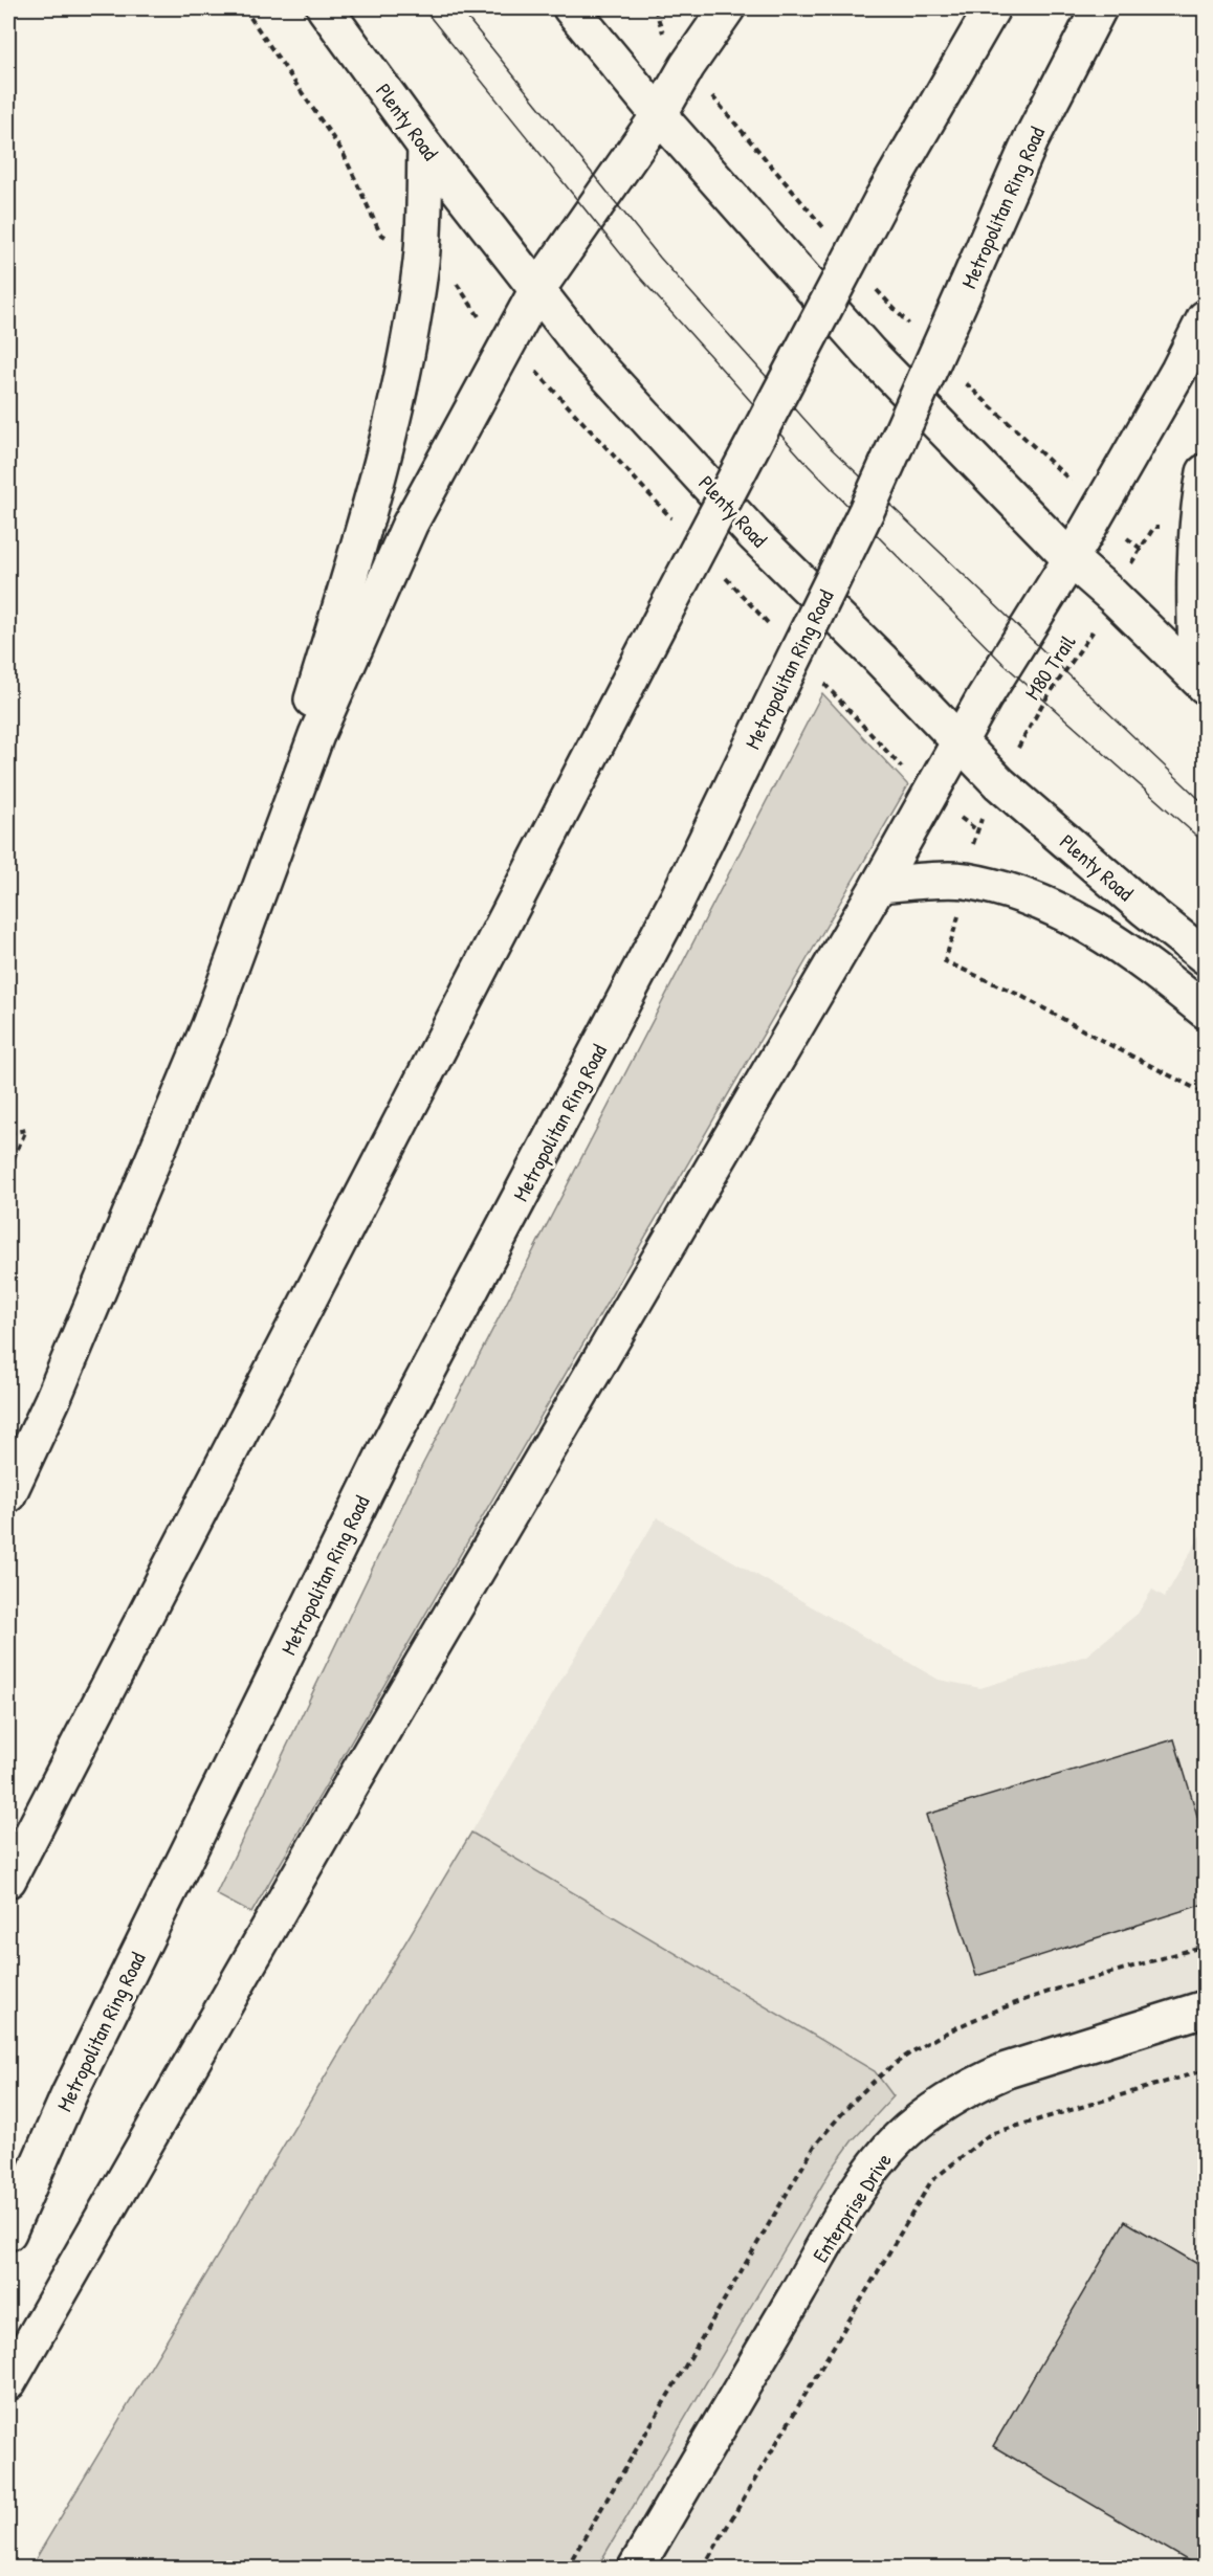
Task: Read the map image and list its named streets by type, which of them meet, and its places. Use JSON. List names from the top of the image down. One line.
{"streets":{"main road":["Plenty Road","Metropolitan Ring Road","Enterprise Drive"],"path":["M80 Trail"]}}
